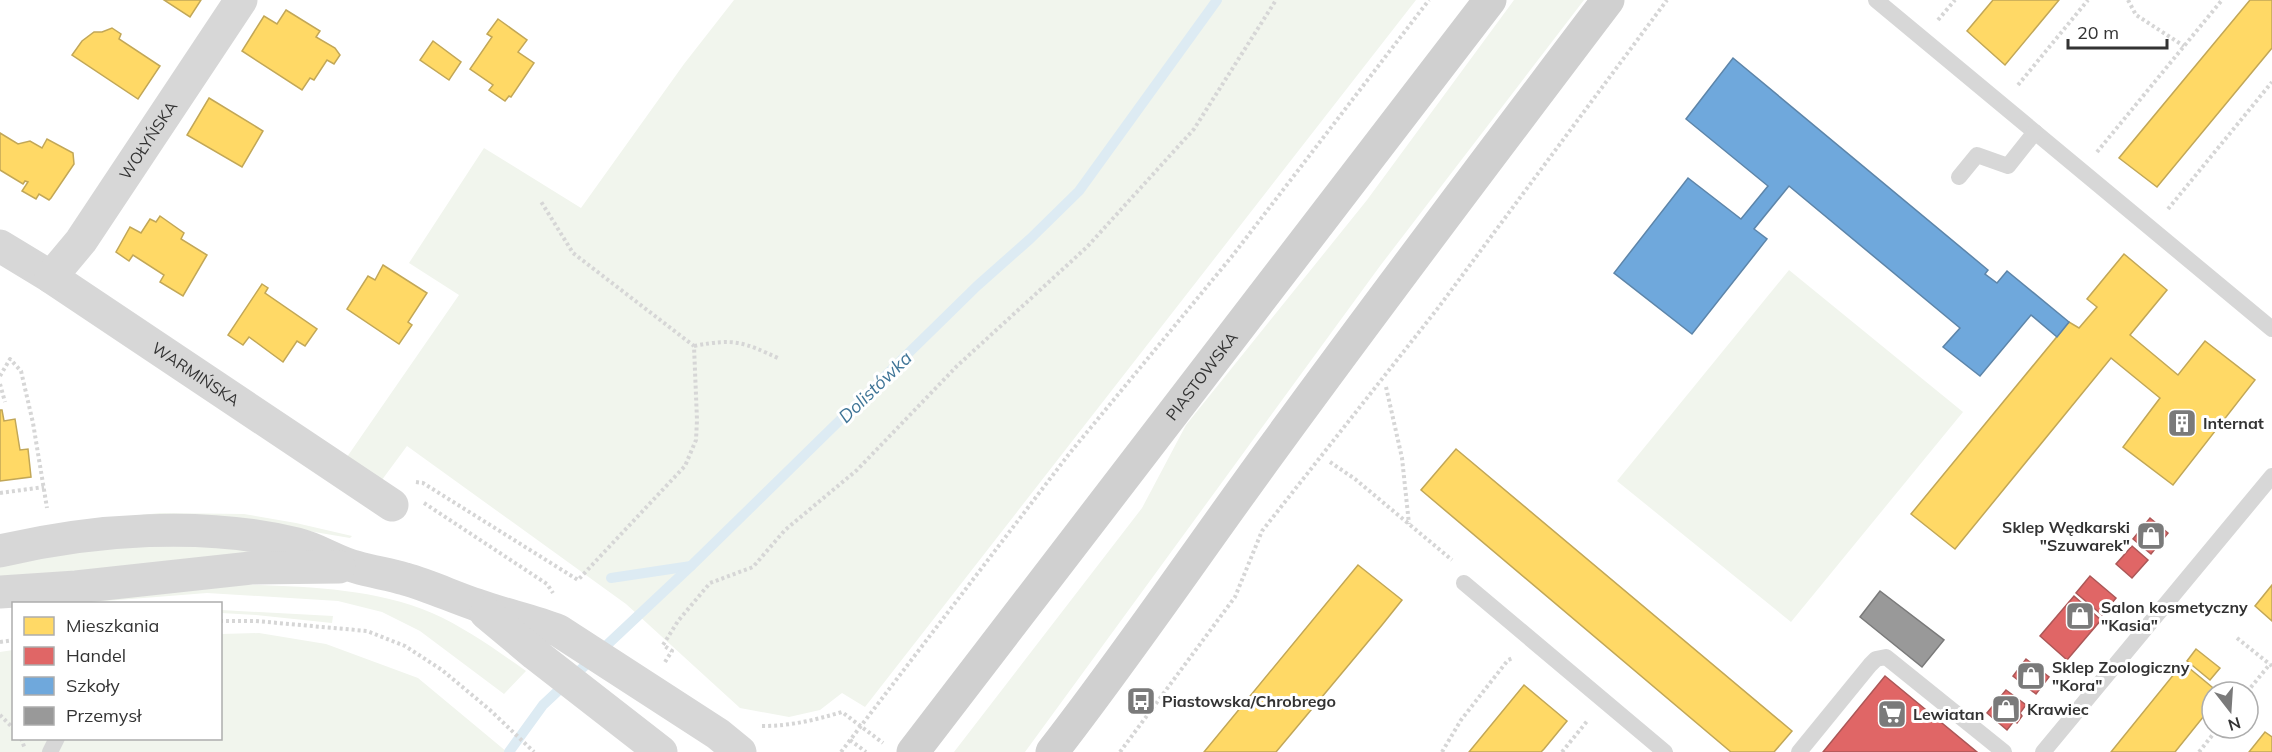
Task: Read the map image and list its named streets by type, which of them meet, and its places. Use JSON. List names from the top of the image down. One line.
{"streets":{"main road":["PIASTOWSKA"],"street":["WOŁYŃSKA","WARMIŃSKA"]},"crossings":[["WOŁYŃSKA","WARMIŃSKA"]],"water":["Dolistówka"],"places":{"building":["Internat"],"shop":["Sklep Wędkarski \"Szuwarek\"","Salon kosmetyczny \"Kasia\"","Sklep Zoologiczny \"Kora\"","Krawiec"],"bus stop":["Piastowska/Chrobrego"],"supermarket":["Lewiatan"]},"legend":["Mieszkania","Handel","Szkoły","Przemysł"],"scale_bar":"20 m","north":"bottom"}
